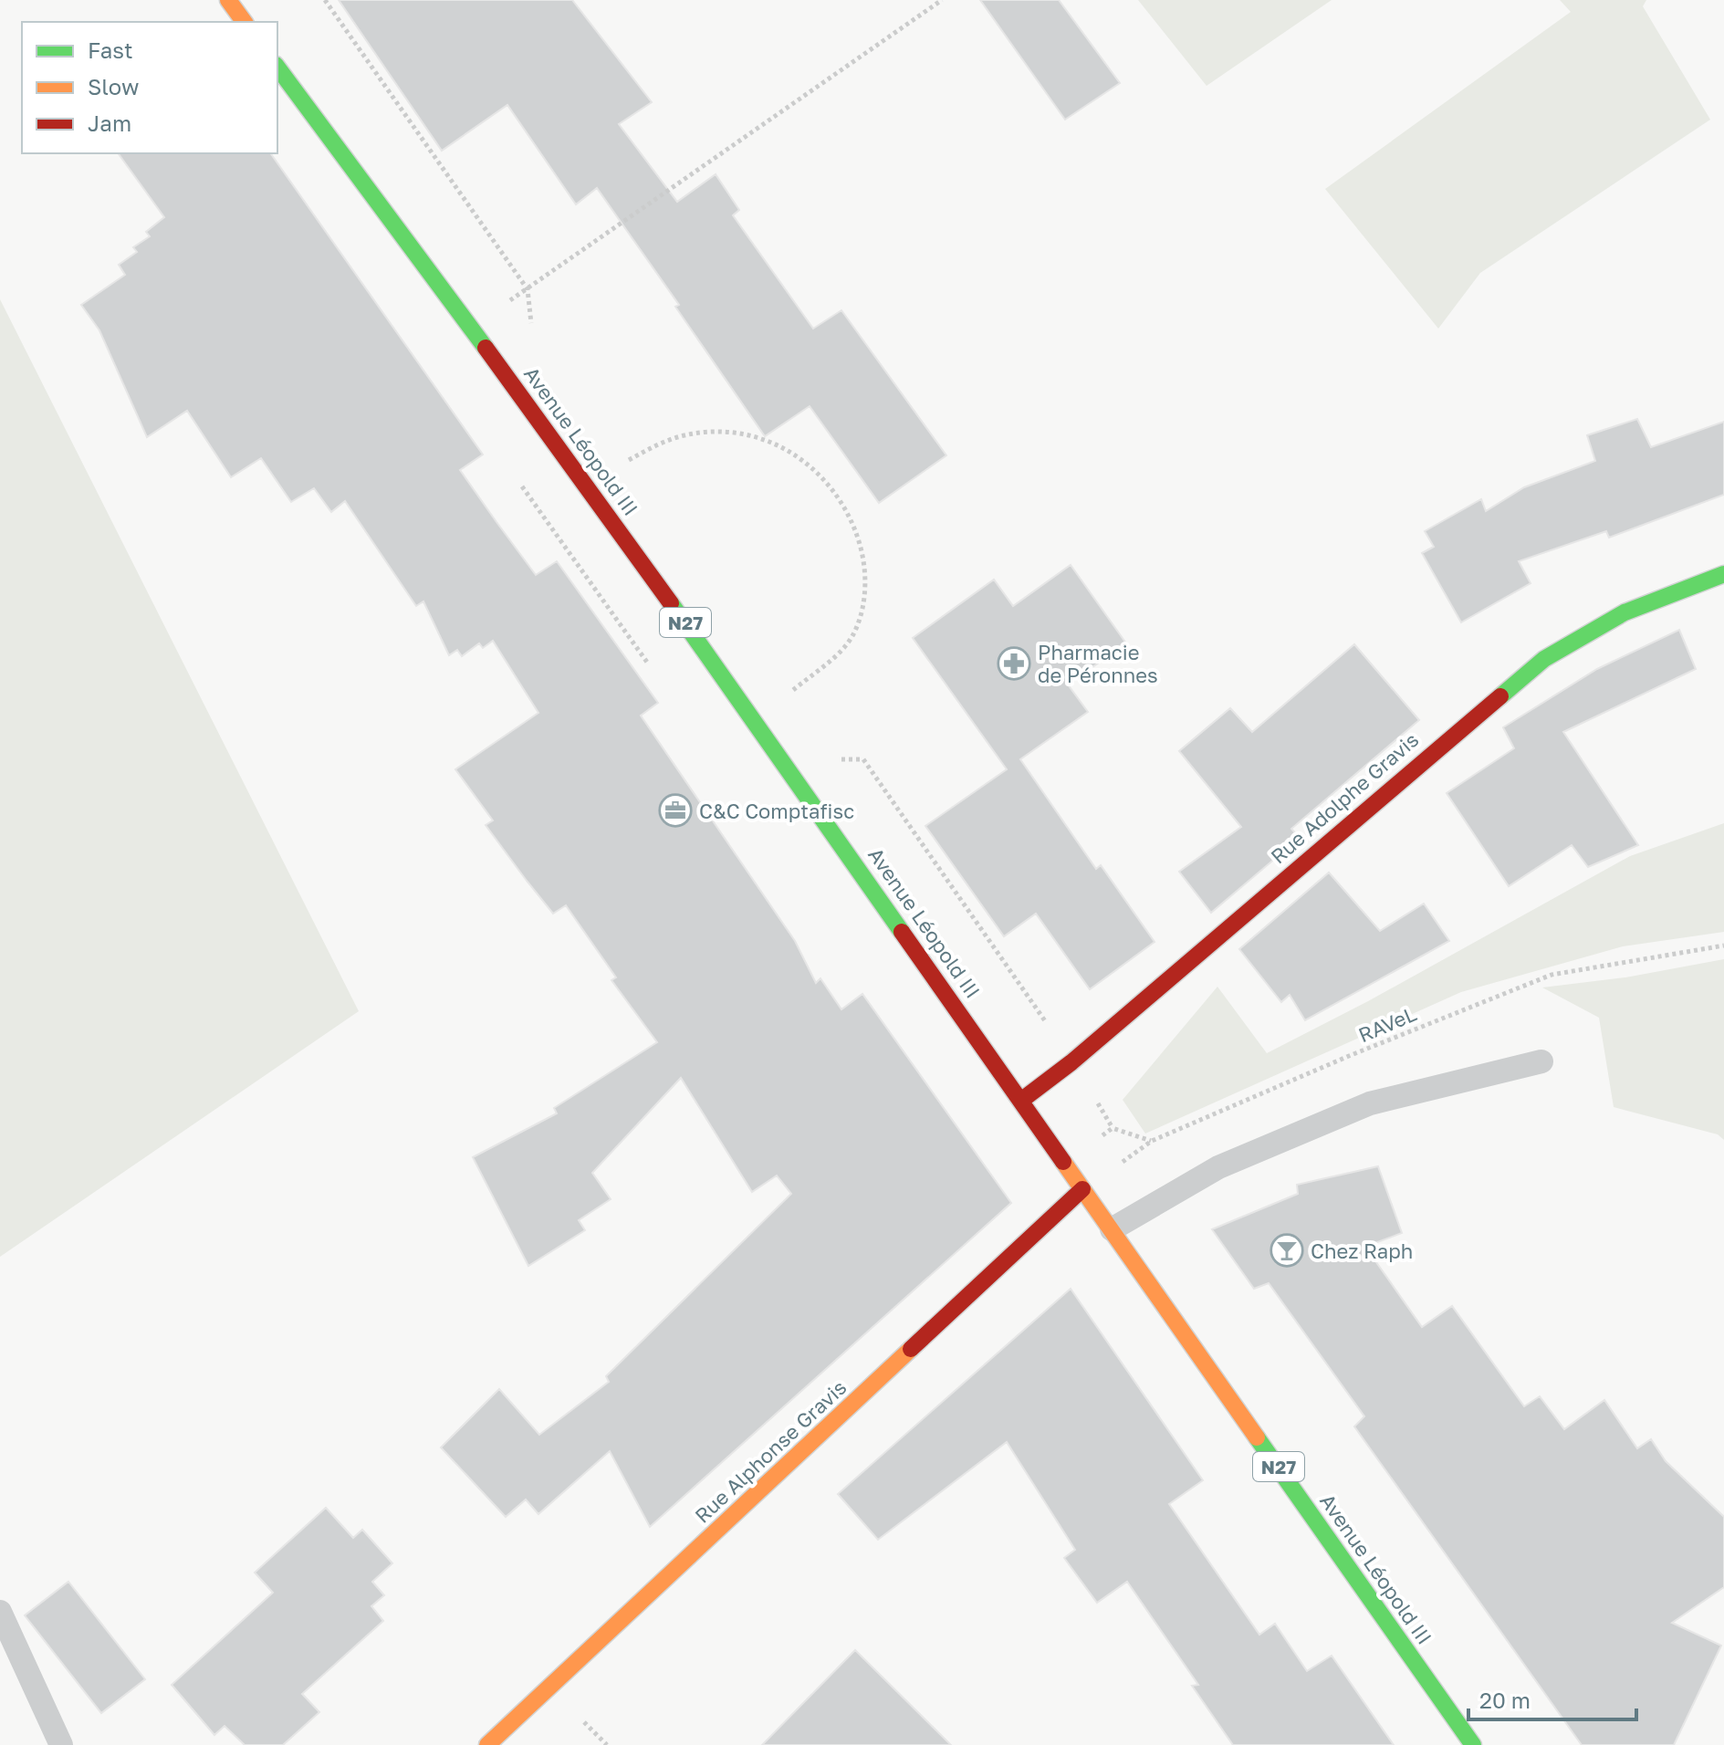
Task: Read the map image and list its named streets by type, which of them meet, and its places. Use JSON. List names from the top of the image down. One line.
{"streets":{"main road":["Avenue Léopold III","N27","Rue Adolphe Gravis","Rue Alphonse Gravis"],"path":["RAVeL"]},"crossings":[["Avenue Léopold III","Rue Adolphe Gravis"],["Avenue Léopold III","RAVeL"],["Avenue Léopold III","Rue Alphonse Gravis"],["RAVeL","Rue Alphonse Gravis"]],"places":{"pharmacy":["Pharmacie de Péronnes"],"office":["C&C Comptafisc"],"bar":["Chez Raph"]},"legend":["Fast","Slow","Jam"],"scale_bar":"20 m"}
